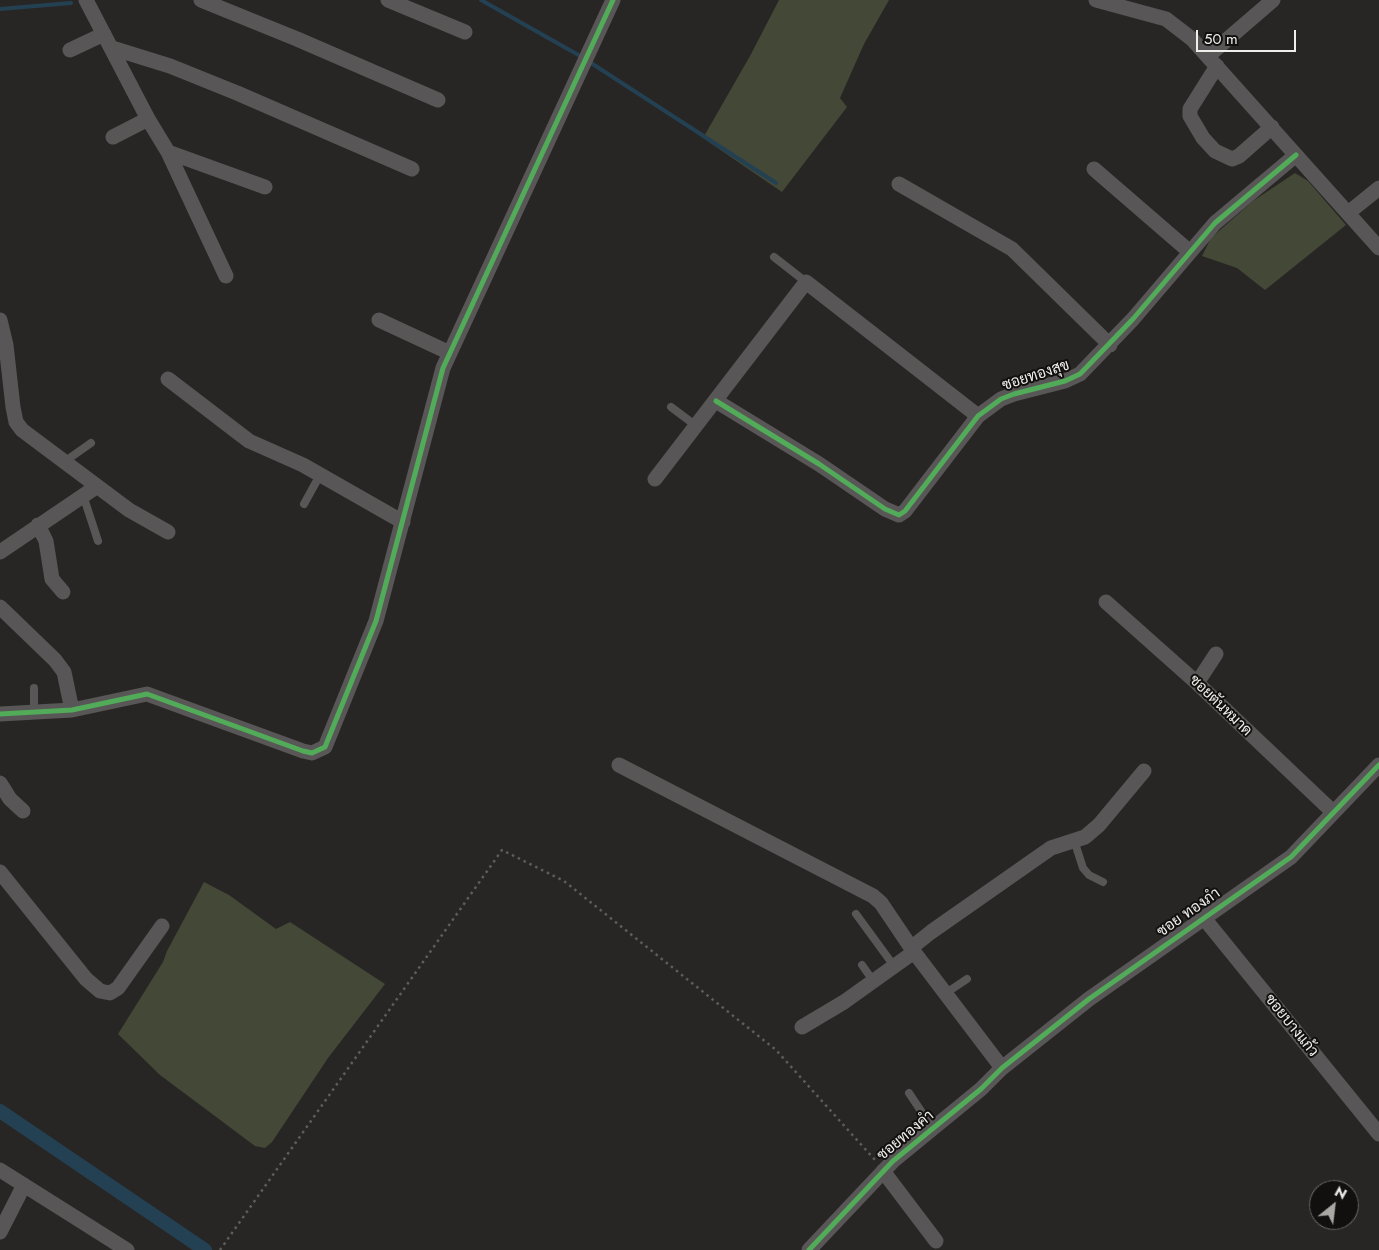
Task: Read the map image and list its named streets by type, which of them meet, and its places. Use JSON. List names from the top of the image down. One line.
{"streets":{"street":["ซอยทองสุข","ซอยตันหมาด","ซอย ทองภํา","ซอยบางแก้ว","ซอยทองคำ"]},"crossings":[["ซอยตันหมาด","ซอย ทองภํา"],["ซอย ทองภํา","ซอยบางแก้ว"],["ซอย ทองภํา","ซอยทองคำ"]],"scale_bar":"50 m","north":"top right"}
